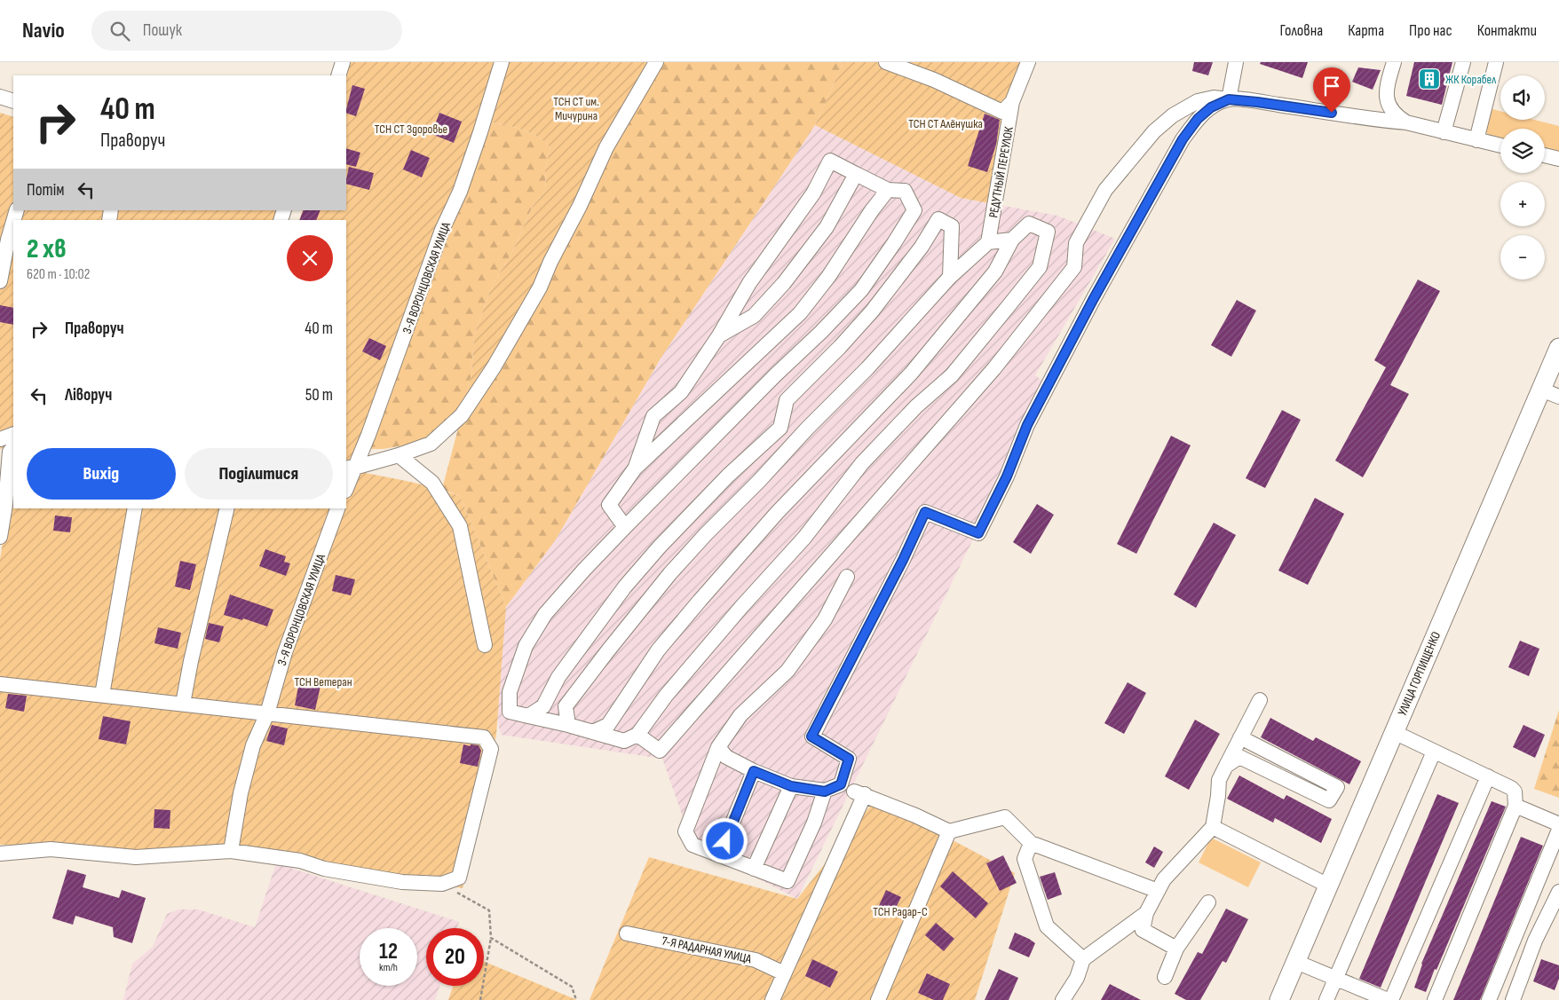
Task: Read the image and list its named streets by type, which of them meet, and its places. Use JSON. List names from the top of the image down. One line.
{"streets":{"main road":["УЛИЦА ГОРПИЩЕНКО"],"street":["РЕДУТНЫЙ ПЕРЕУЛОК","3-Я ВОРОНЦОВСКАЯ УЛИЦА","7-Я РАДАРНАЯ УЛИЦА"]},"parks":["ТСН СТ им. Мичурина","ТСН СТ Алёнушка","ТСН СТ Здоровье","ТСН Ветеран","ТСН Радар-С"],"places":{"building":["ЖК Корабел"]},"page":{"header":"Navio","search":"Пошук","nav":["Головна","Карта","Про нас","Контакти"],"map_buttons":["+","−"],"turn":["40 m","Праворуч"],"then":"Потім","heading":["2 хв","620 m · 10:02"],"list":[{"name":"Праворуч","value":"40 m"},{"name":"Ліворуч","value":"50 m"}],"buttons":["Вихід","Поділитися"],"speed":"12 km/h","limit":"20"}}
